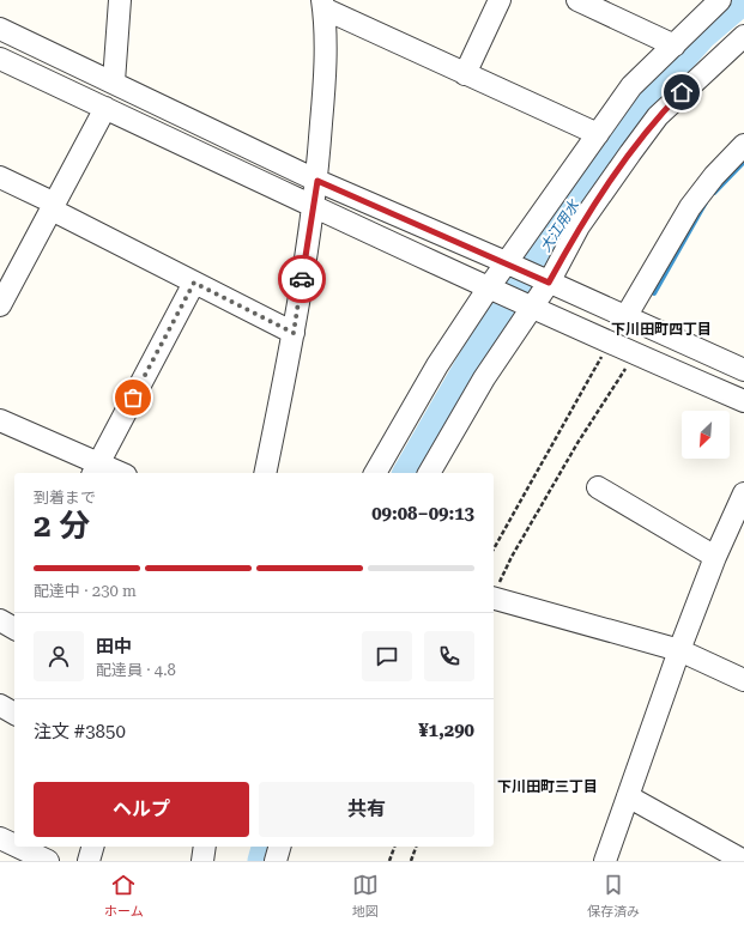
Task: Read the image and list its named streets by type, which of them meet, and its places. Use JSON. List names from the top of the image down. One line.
{"districts":["下川田町四丁目","下川田町三丁目"],"water":["大江用水"],"north":"bottom left","page":{"heading":["2 分","到着まで","09:08–09:13"],"panel":["田中","配達員 · 4.8","注文 #3850","¥1,290"],"bar":"配達中 · 230 m","buttons":["ヘルプ","共有"],"tabs":["ホーム","地図","保存済み"]}}
